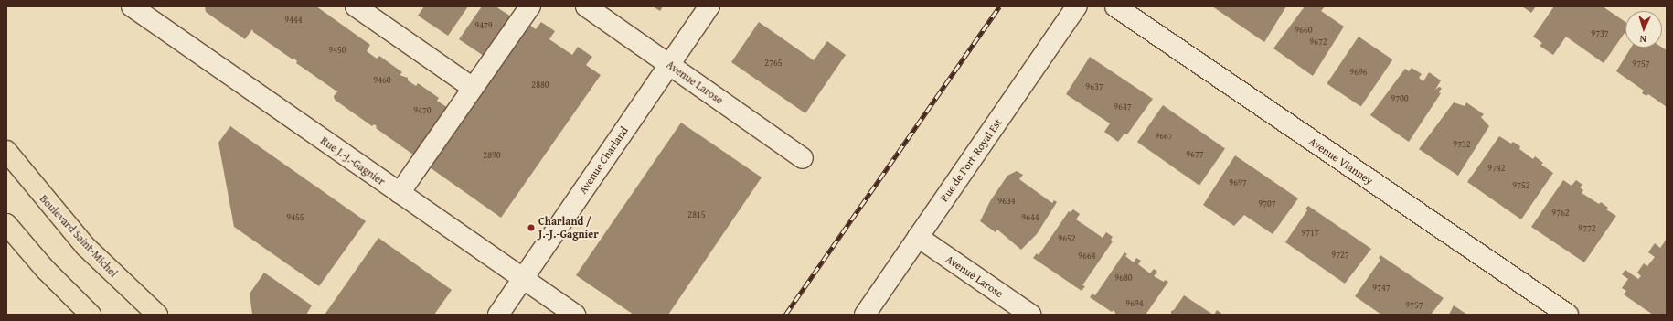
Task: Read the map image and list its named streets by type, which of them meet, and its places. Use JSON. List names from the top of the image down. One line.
{"streets":{"main road":["Boulevard Saint-Michel"],"street":["Avenue Larose","Avenue Charland","Rue de Port-Royal Est","Rue J.-J.-Gagnier","Avenue Vianney"]},"crossings":[["Avenue Larose","Avenue Charland"],["Avenue Larose","Rue de Port-Royal Est"],["Avenue Charland","Rue J.-J.-Gagnier"]],"places":["Charland / J.-J.-Gagnier"],"house_numbers":["9444","9479","9660","9737","9672","9450","2765","9757","9696","9460","2880","9637","9700","9647","9470","9667","9732","9677","2890","9742","9697","9752","9634","9707","9762","2815","9455","9644","9772","9717","9652","9727","9664","9680","9747","9694","9757"],"north":"bottom"}
